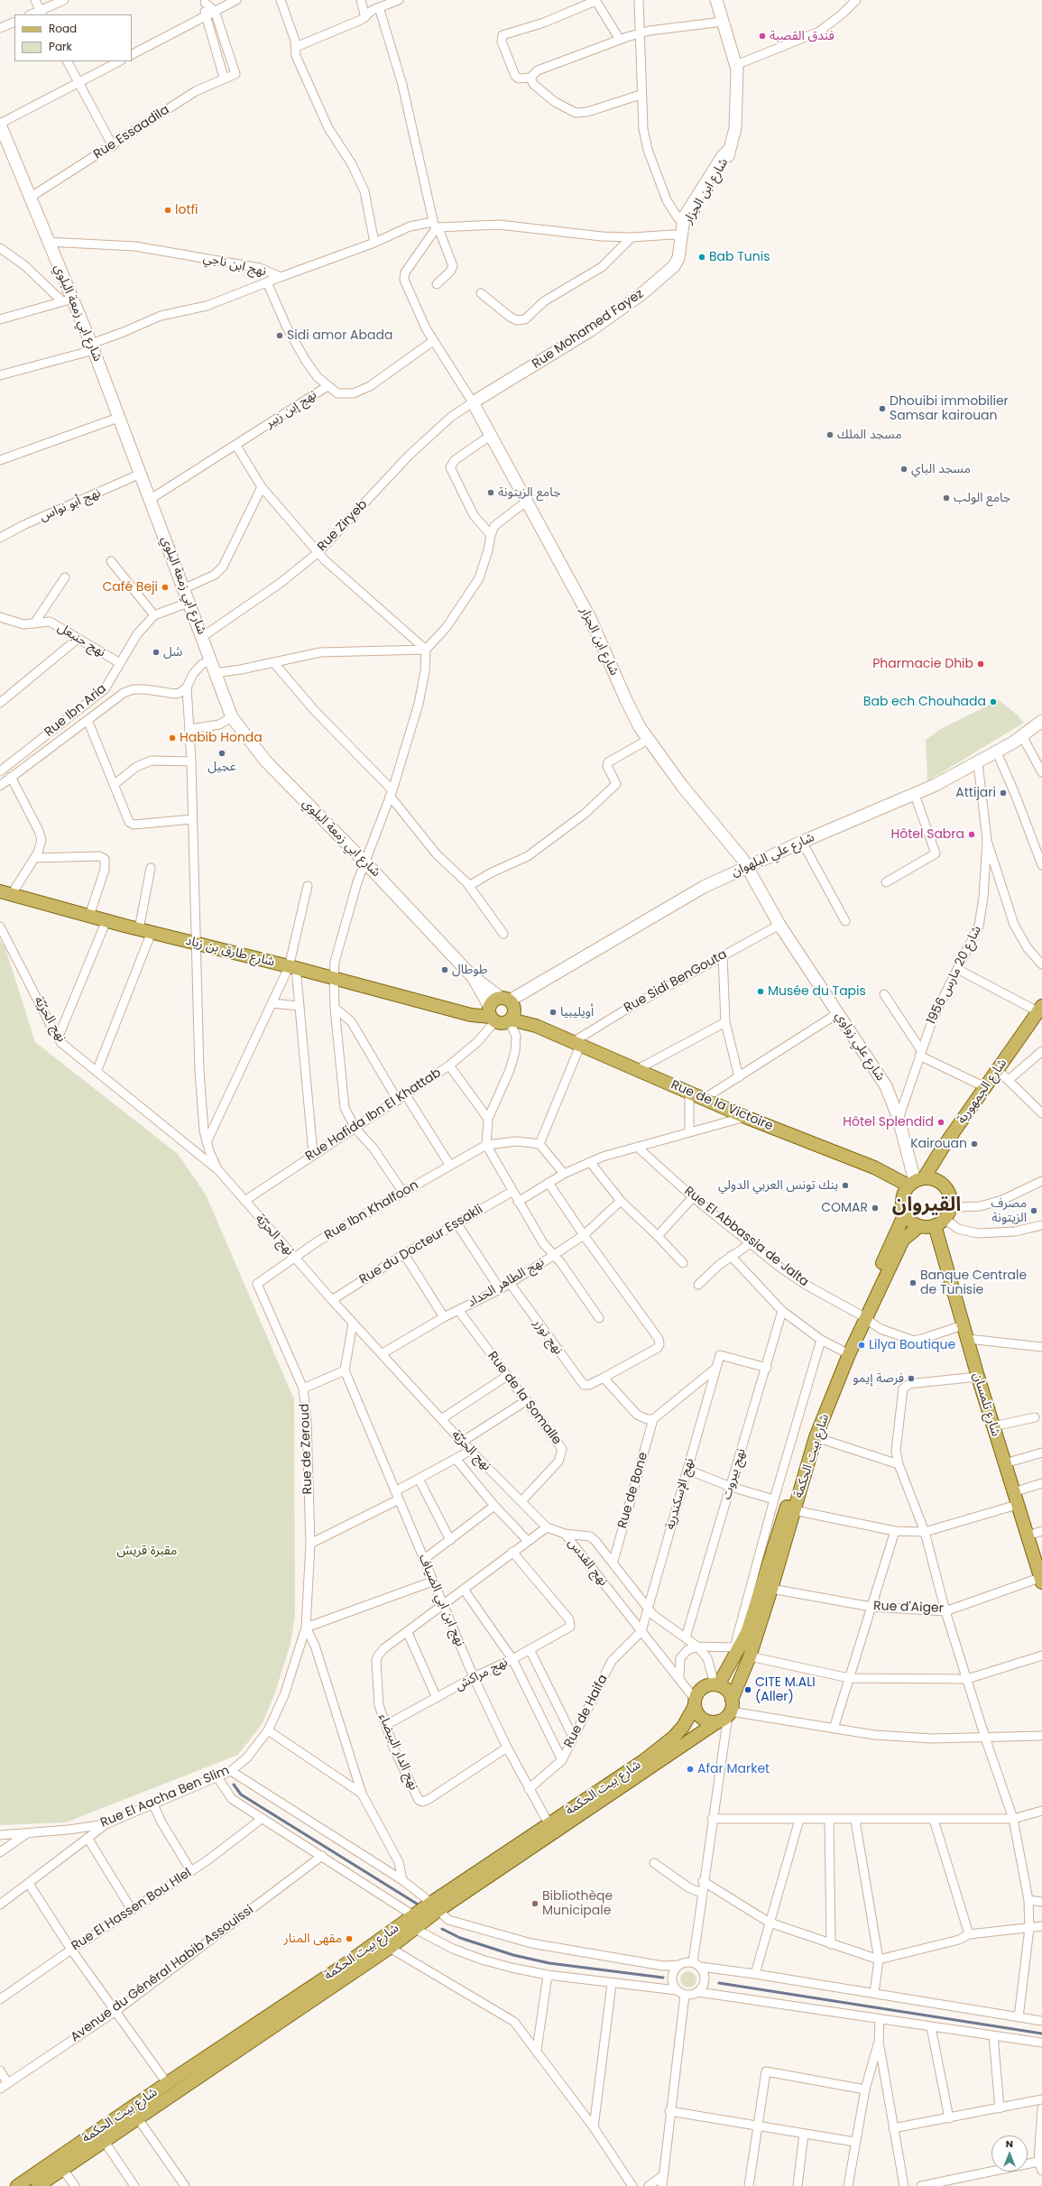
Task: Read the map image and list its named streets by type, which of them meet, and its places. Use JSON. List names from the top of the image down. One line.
{"streets":{"main road":["شارع طارق بن زياد","شارع الجمهورية","Rue de la Victoire","شارع تلمسان","شارع بيت الحكمة"],"street":["Rue Essaadila","شارع ابن الجزار","نهج ابن ناجي","شارع ابي زمعة البلوي","Rue Mohamed Fayez","نهج إبن زبير","نهج أبو نواس","Rue Ziryeb","نهج حنبعل","Rue Ibn Aria","شارع علي البلهوان","شارع 20 مارس 1956","Rue Sidi BenGouta","نهج الحرّيّة","شارع علي زواوي","Rue Hafida Ibn El Khattab","Rue Ibn Khalfoon","Rue El Abbassia de Jalta","Rue du Docteur Essakli","نهج الطاهر الحداد","نهج توزر","Rue de la Somalle","Rue de Zeroud","نهج بيروت","Rue de Bone","نهج الإسكندرية","نهج القدس","نهج ابن ابي الضياف","Rue d'Aiger","نهج مراكش","Rue de Haifa","نهج الدار البيضاء","Rue El Aacha Ben Slim","Rue El Hassen Bou Hlel","Avenue du Général Habib Assouissi"]},"crossings":[["Rue Essaadila","شارع ابي زمعة البلوي"],["شارع ابن الجزار","نهج ابن ناجي"],["شارع ابن الجزار","Rue Mohamed Fayez"],["شارع ابن الجزار","Rue Ziryeb"],["شارع ابن الجزار","شارع علي البلهوان"],["شارع ابن الجزار","شارع علي زواوي"],["نهج ابن ناجي","شارع ابي زمعة البلوي"],["نهج ابن ناجي","Rue Mohamed Fayez"],["شارع ابي زمعة البلوي","نهج إبن زبير"],["شارع ابي زمعة البلوي","نهج أبو نواس"],["شارع ابي زمعة البلوي","Rue Ziryeb"],["شارع ابي زمعة البلوي","Rue Ibn Aria"],["شارع ابي زمعة البلوي","شارع علي البلهوان"],["شارع ابي زمعة البلوي","شارع طارق بن زياد"],["شارع ابي زمعة البلوي","Rue de la Victoire"],["شارع ابي زمعة البلوي","Rue Hafida Ibn El Khattab"],["Rue Mohamed Fayez","Rue Ziryeb"],["نهج حنبعل","Rue Ibn Aria"],["شارع علي البلهوان","شارع طارق بن زياد"],["شارع علي البلهوان","شارع 20 مارس 1956"],["شارع علي البلهوان","شارع علي زواوي"],["شارع علي البلهوان","Rue de la Victoire"],["شارع طارق بن زياد","Rue de la Victoire"],["شارع طارق بن زياد","Rue Hafida Ibn El Khattab"],["شارع 20 مارس 1956","شارع علي زواوي"],["Rue Sidi BenGouta","شارع علي زواوي"],["Rue Sidi BenGouta","Rue de la Victoire"],["نهج الحرّيّة","Rue Hafida Ibn El Khattab"],["نهج الحرّيّة","Rue Ibn Khalfoon"],["نهج الحرّيّة","Rue du Docteur Essakli"],["نهج الحرّيّة","نهج الطاهر الحداد"],["نهج الحرّيّة","Rue de la Somalle"],["نهج الحرّيّة","نهج القدس"],["نهج الحرّيّة","نهج الدار البيضاء"],["شارع علي زواوي","شارع الجمهورية"],["شارع علي زواوي","Rue de la Victoire"],["شارع علي زواوي","شارع تلمسان"],["شارع علي زواوي","شارع بيت الحكمة"],["شارع الجمهورية","Rue de la Victoire"],["شارع الجمهورية","شارع تلمسان"],["شارع الجمهورية","شارع بيت الحكمة"],["Rue de la Victoire","شارع تلمسان"],["Rue de la Victoire","شارع بيت الحكمة"],["Rue Ibn Khalfoon","Rue de Zeroud"],["Rue El Abbassia de Jalta","شارع تلمسان"],["Rue El Abbassia de Jalta","شارع بيت الحكمة"],["نهج الطاهر الحداد","نهج توزر"],["نهج الطاهر الحداد","Rue de la Somalle"],["شارع تلمسان","شارع بيت الحكمة"],["شارع تلمسان","Rue d'Aiger"],["Rue de Zeroud","Rue El Aacha Ben Slim"],["شارع بيت الحكمة","نهج القدس"],["شارع بيت الحكمة","نهج ابن ابي الضياف"],["شارع بيت الحكمة","Rue d'Aiger"],["نهج بيروت","نهج الإسكندرية"],["نهج بيروت","نهج القدس"],["Rue de Bone","نهج القدس"],["نهج الإسكندرية","نهج القدس"],["نهج الإسكندرية","Rue de Haifa"],["نهج القدس","Rue de Haifa"],["نهج ابن ابي الضياف","نهج مراكش"],["نهج ابن ابي الضياف","Rue de Haifa"],["نهج ابن ابي الضياف","نهج الدار البيضاء"],["نهج مراكش","نهج الدار البيضاء"]],"districts":["القيروان"],"parks":["مقبرة قريش"],"places":["فندق القصبة","lotfi","Bab Tunis","Sidi amor Abada","Dhouibi immobilier Samsar kairouan","مسجد الملك","مسجد الباي","جامع الزيتونة","جامع الولب","Café Beji","شل","Pharmacie Dhib","Bab ech Chouhada","Habib Honda","عجيل","Attijari","Hôtel Sabra","طوطال","Musée du Tapis","أويليبيا","Hôtel Splendid","Kairouan","بنك تونس العربي الدولي","COMAR","مصرف الزيتونة","Banque Centrale de Tunisie","Lilya Boutique","فرصة إيمو","CITE M.ALI (Aller)","Afar Market","Bibliothèqe Municipale","مقهى المنار"],"legend":["Road","Park"],"north":"top"}
